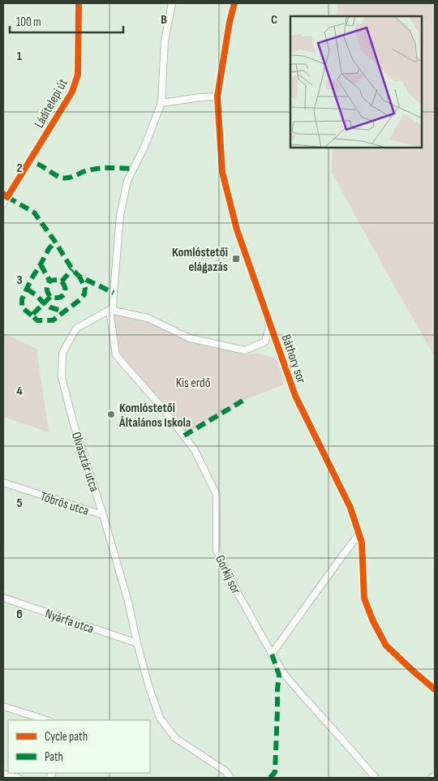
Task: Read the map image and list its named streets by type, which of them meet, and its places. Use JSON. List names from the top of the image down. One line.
{"streets":{"street":["Láditelepi út","Báthory sor","Olvasztár utca","Töbrös utca","Gorkij sor","Nyárfa utca"]},"crossings":[["Olvasztár utca","Töbrös utca"],["Olvasztár utca","Gorkij sor"],["Olvasztár utca","Nyárfa utca"]],"parks":["Kis erdő"],"places":{"transit":["Komlóstetői elágazás"],"other":["Komlóstetői Általános Iskola"]},"legend":["Cycle path","Path"],"scale_bar":"100 m","grid":{"columns":["B","C"],"rows":["1","2","3","4","5","6"]}}
